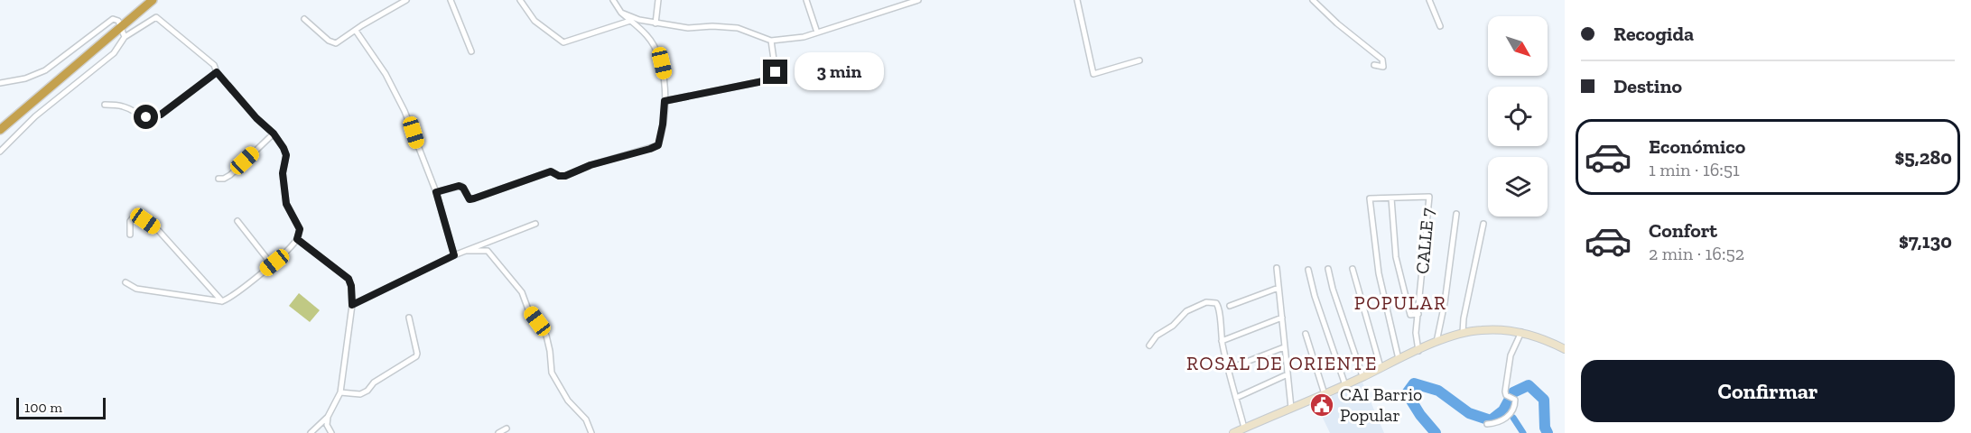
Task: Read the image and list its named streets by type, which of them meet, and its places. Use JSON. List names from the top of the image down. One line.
{"streets":{"street":["CALLE 7"]},"districts":["POPULAR","ROSAL DE ORIENTE"],"places":{"public building":["CAI Barrio Popular"]},"scale_bar":"100 m","north":"bottom right","page":{"banner":["Recogida","Destino"],"bubble":"3 min","list":[{"name":"Económico","note":"1 min · 16:51","value":"$5,280"},{"name":"Confort","note":"2 min · 16:52","value":"$7,130"}],"buttons":"Confirmar","scale":"100 m"}}
